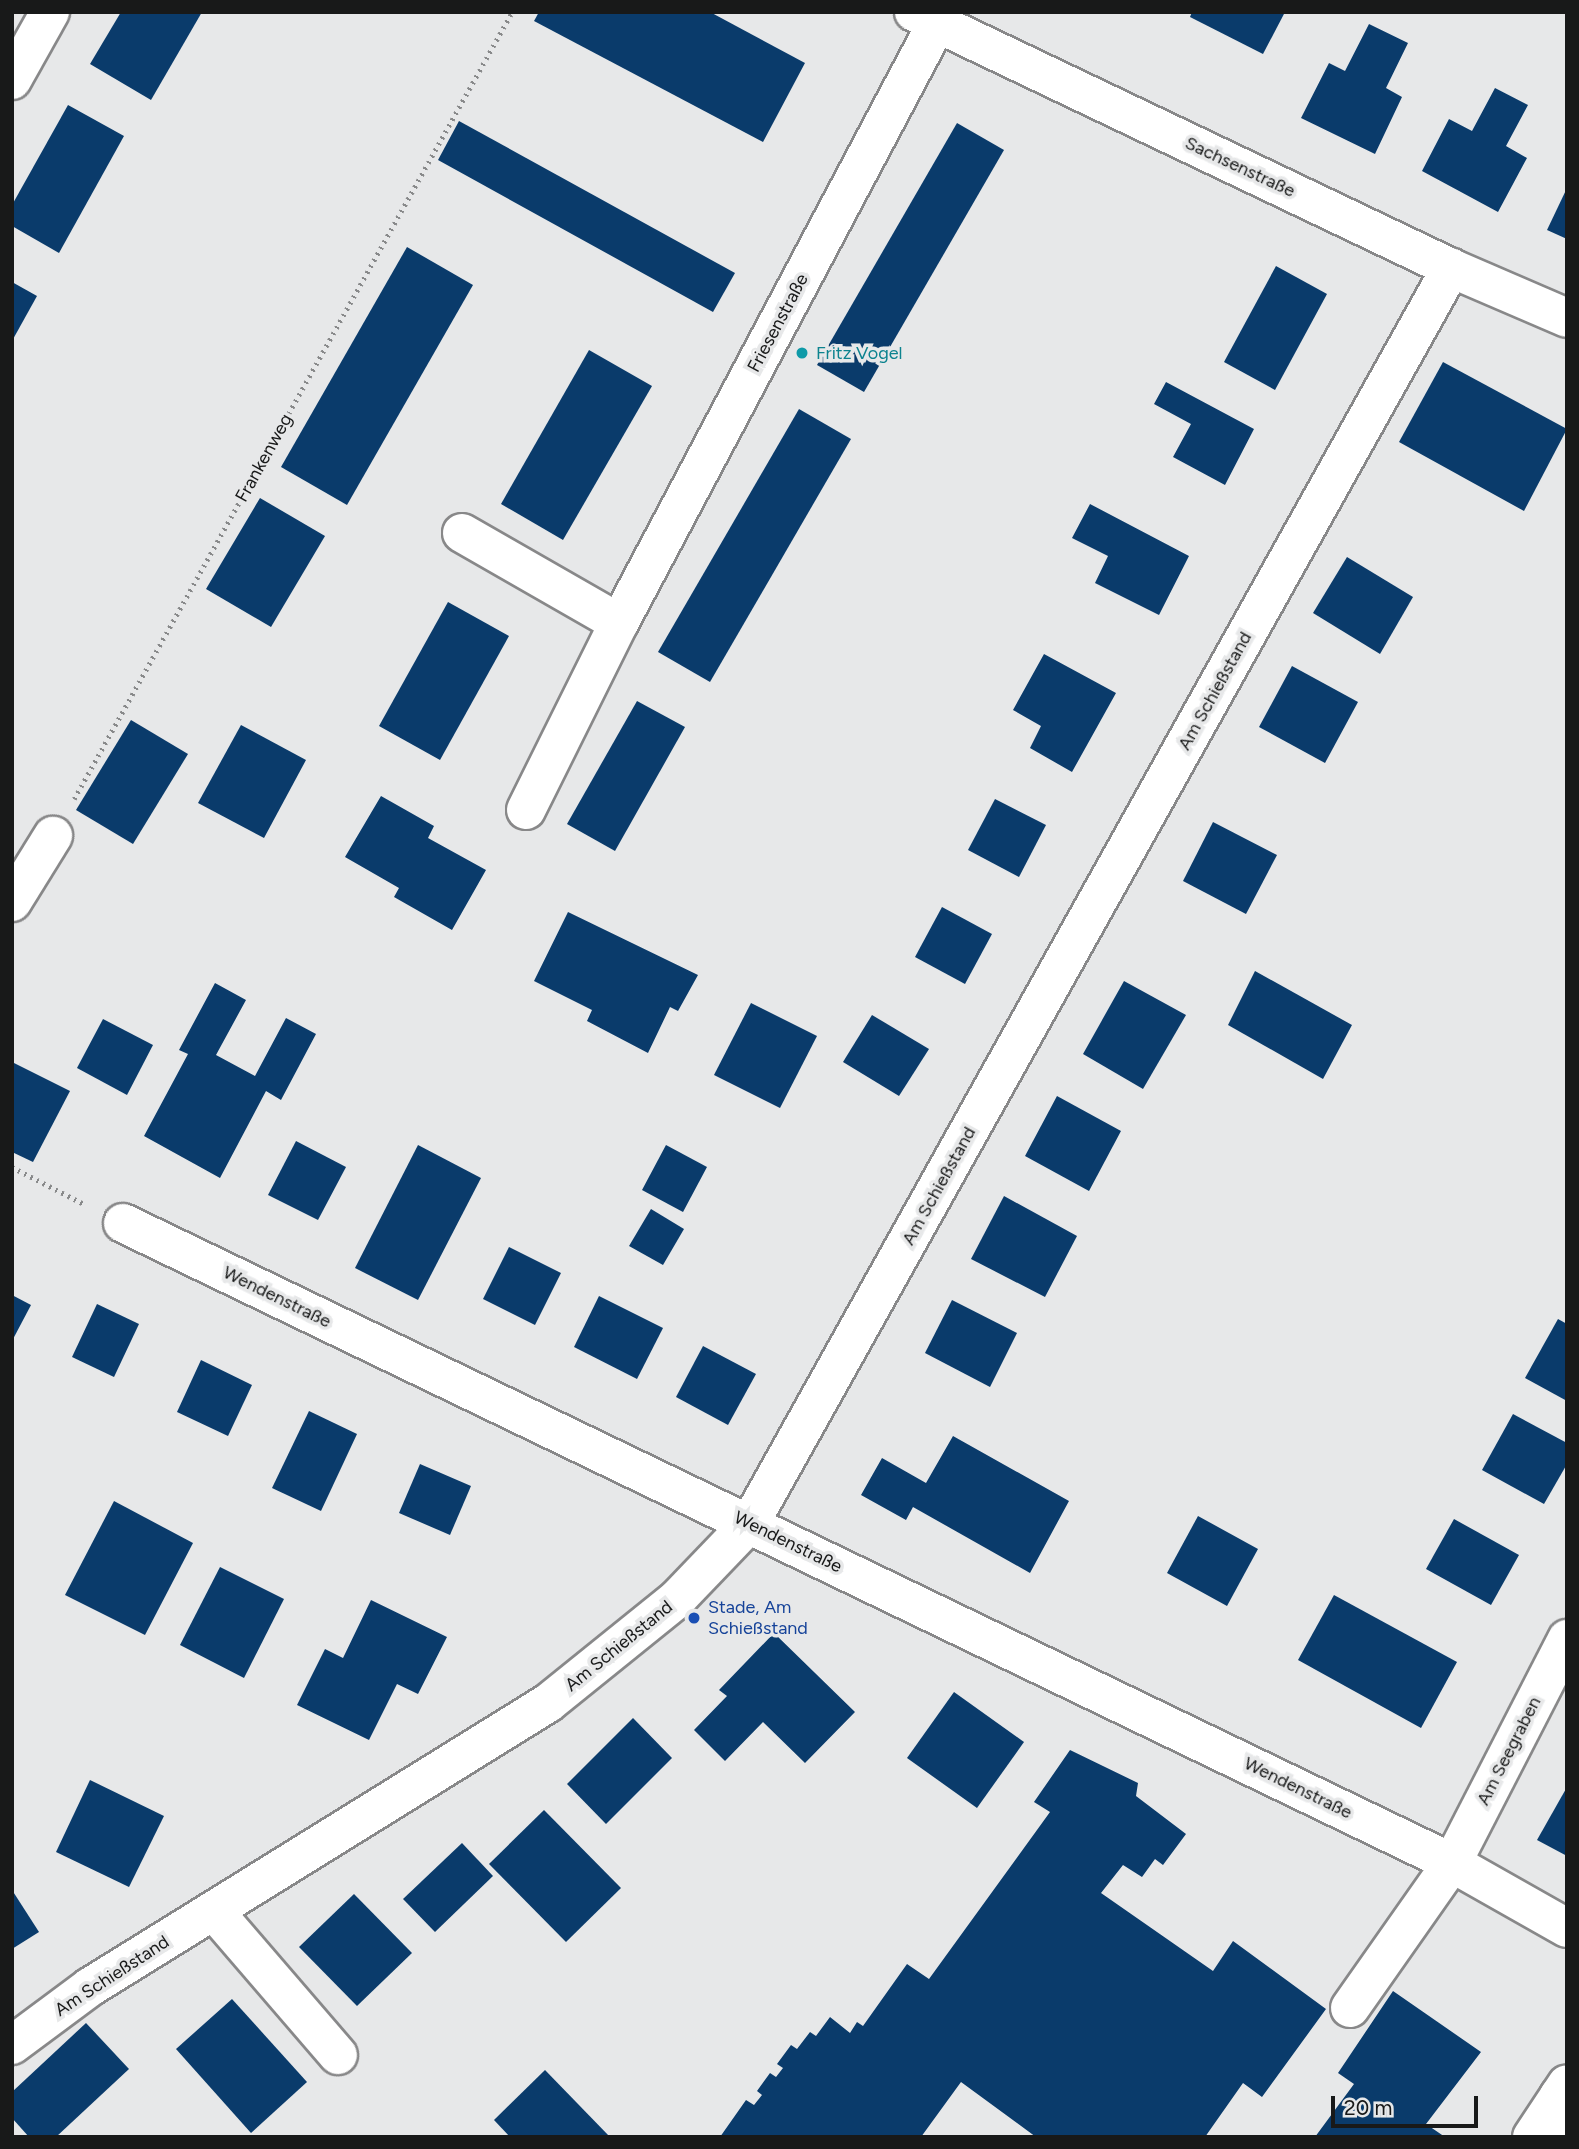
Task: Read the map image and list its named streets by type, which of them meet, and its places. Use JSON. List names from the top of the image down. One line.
{"streets":{"street":["Sachsenstraße","Friesenstraße","Am Schießstand","Wendenstraße","Am Seegraben"],"path":["Frankenweg"]},"crossings":[["Sachsenstraße","Friesenstraße"],["Sachsenstraße","Am Schießstand"],["Am Schießstand","Wendenstraße"],["Wendenstraße","Am Seegraben"]],"places":["Fritz Vogel","Stade, Am Schießstand"],"scale_bar":"20 m"}
